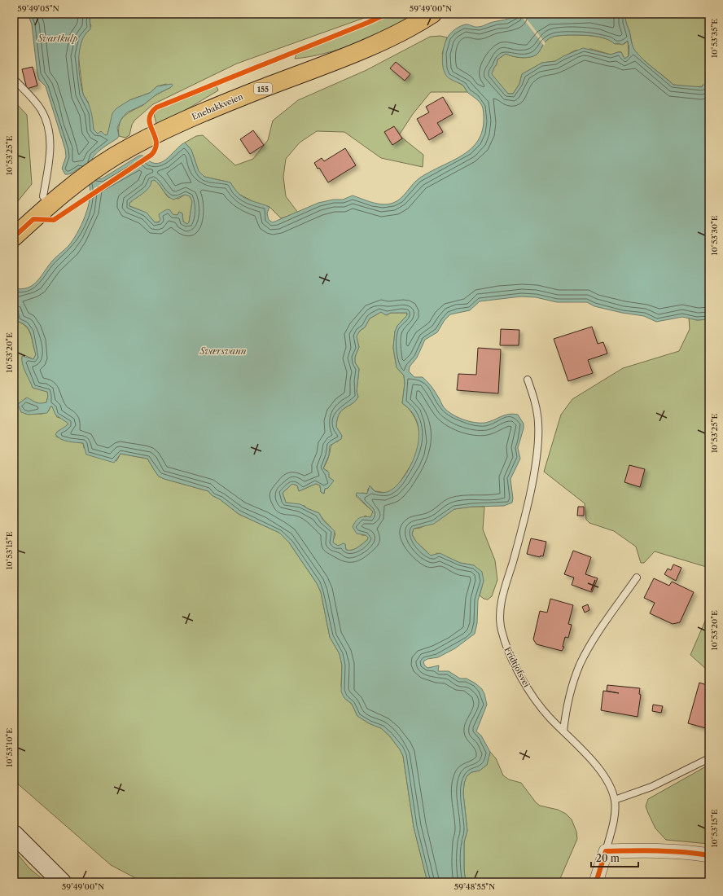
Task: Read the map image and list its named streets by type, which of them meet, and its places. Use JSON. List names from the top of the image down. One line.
{"streets":{"main road":["155","Enebakkveien"],"street":["Fridtjofsvei"]},"water":["Svartkulp","Sværsvann"],"scale_bar":"20 m","coordinates":["59°49'05\"N","59°49'00\"N","10°53'35\"E","10°53'25\"E","10°53'30\"E","10°53'20\"E","10°53'15\"E","10°53'10\"E","59°48'55\"N"]}
